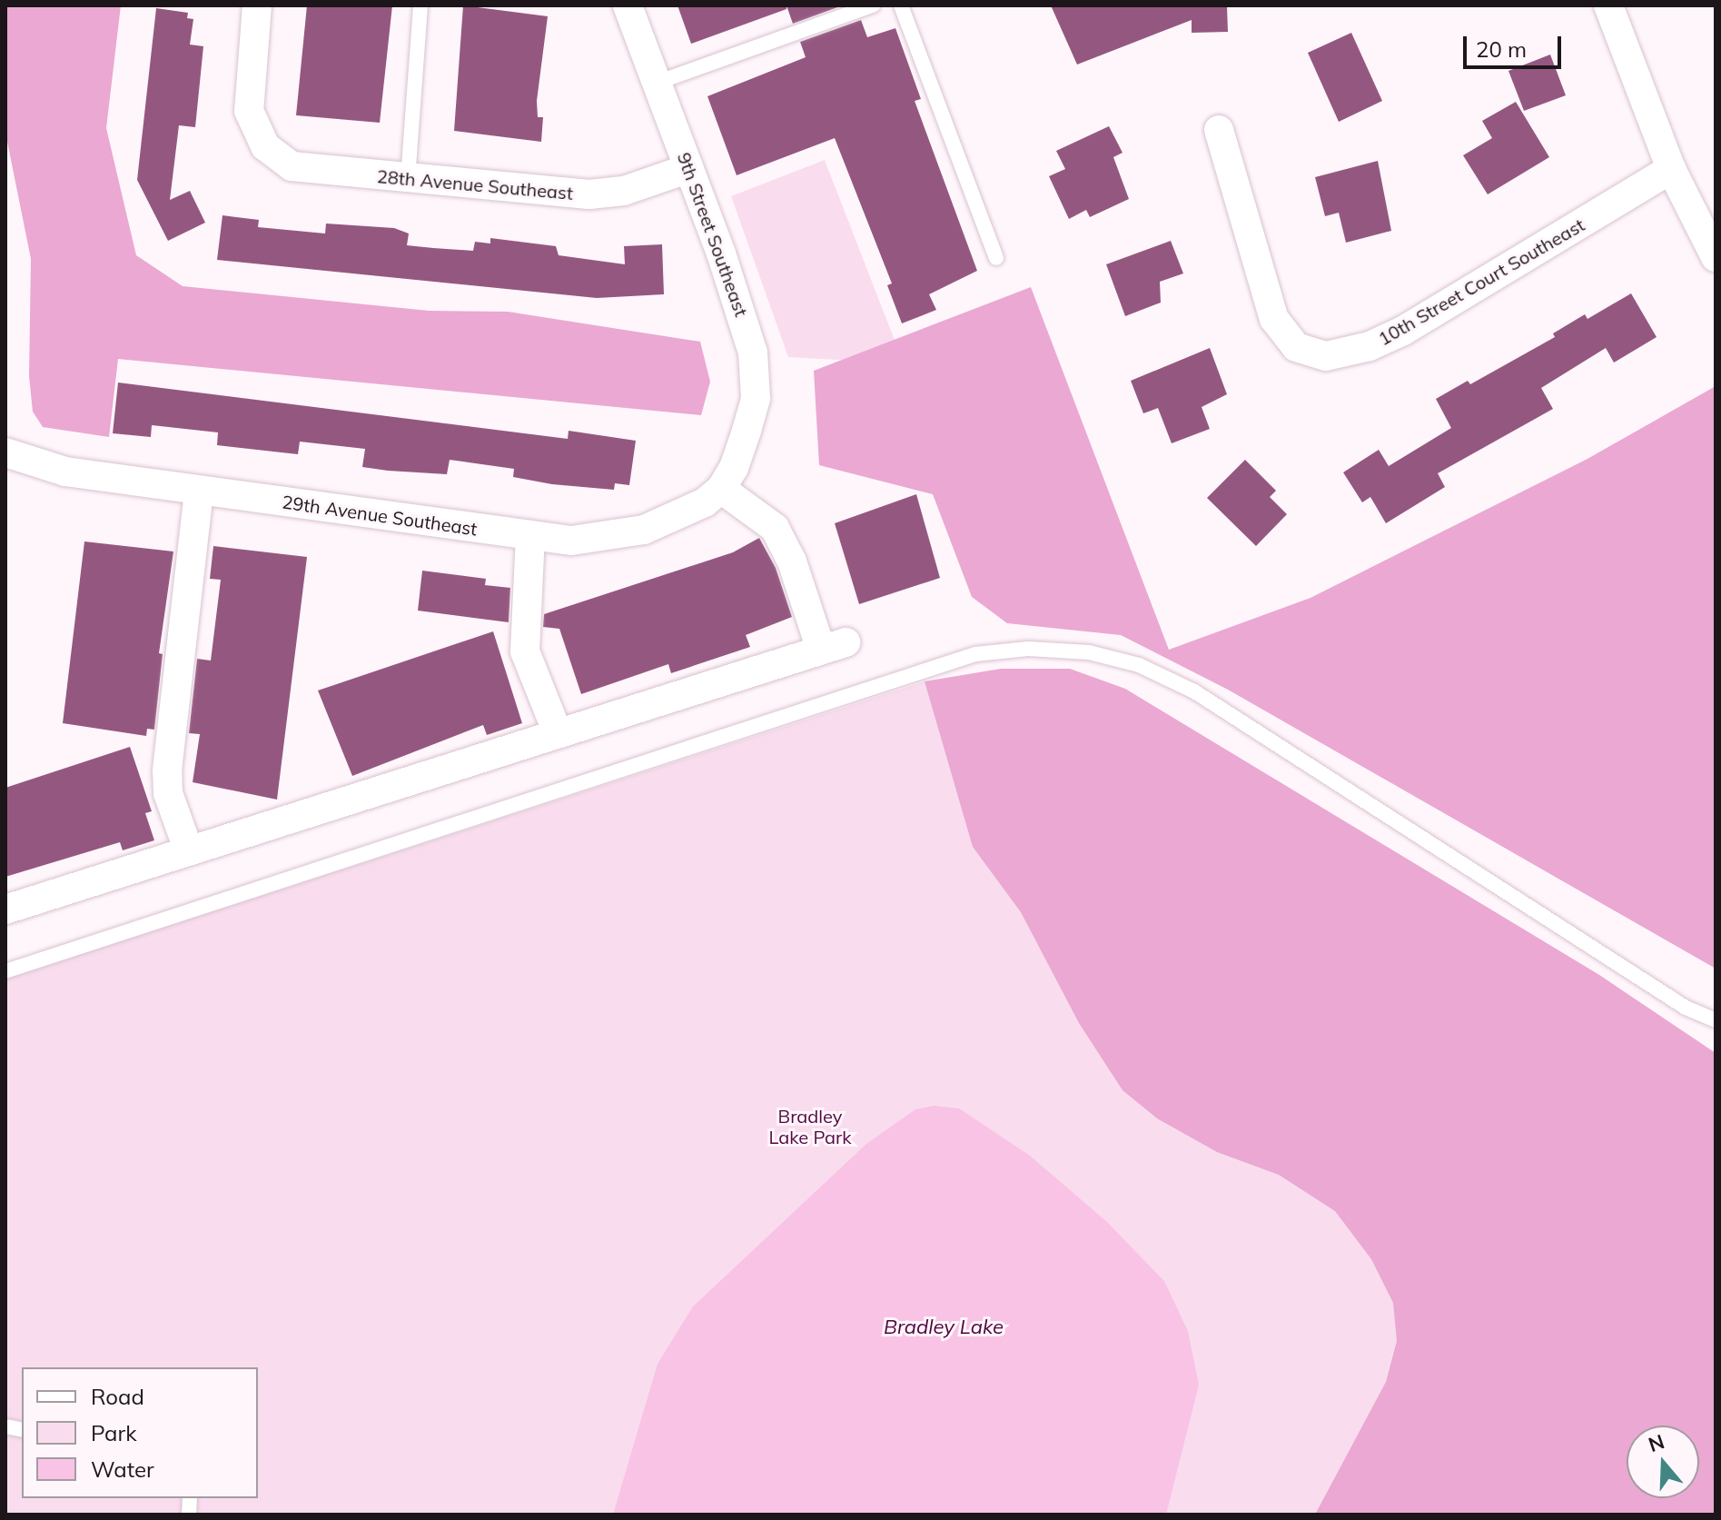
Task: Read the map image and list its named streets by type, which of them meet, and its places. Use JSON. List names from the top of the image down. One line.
{"streets":{"street":["28th Avenue Southeast","9th Street Southeast","10th Street Court Southeast","29th Avenue Southeast"]},"crossings":[["28th Avenue Southeast","9th Street Southeast"],["9th Street Southeast","29th Avenue Southeast"]],"water":["Bradley Lake"],"parks":["Bradley Lake Park"],"legend":["Road","Park","Water"],"scale_bar":"20 m","north":"top"}
